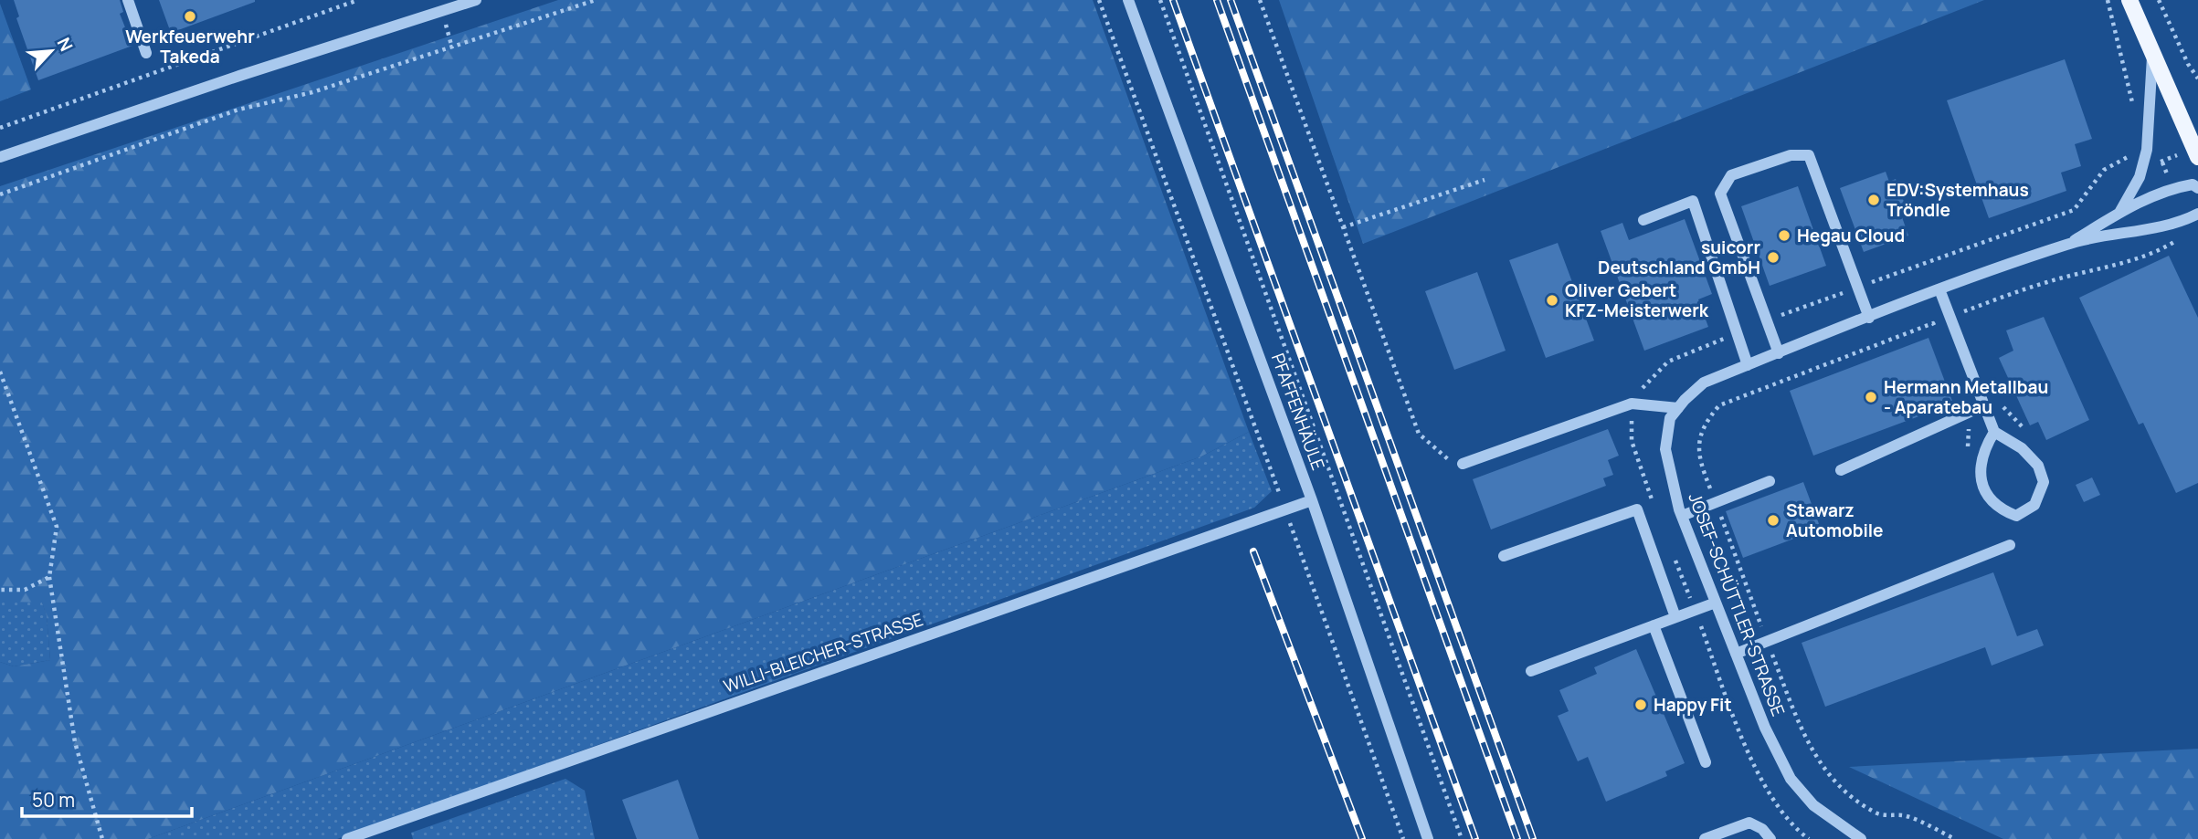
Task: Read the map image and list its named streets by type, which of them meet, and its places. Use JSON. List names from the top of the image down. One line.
{"streets":{"street":["PFAFFENHÄULE","JOSEF-SCHÜTTLER-STRASSE","WILLI-BLEICHER-STRASSE"]},"crossings":[["PFAFFENHÄULE","WILLI-BLEICHER-STRASSE"]],"places":["Werkfeuerwehr Takeda","EDV:Systemhaus Tröndle","Hegau Cloud","suicorr Deutschland GmbH","Oliver Gebert KFZ-Meisterwerk","Hermann Metallbau - Aparatebau","Stawarz Automobile","Happy Fit"],"scale_bar":"50 m","north":"top right"}
